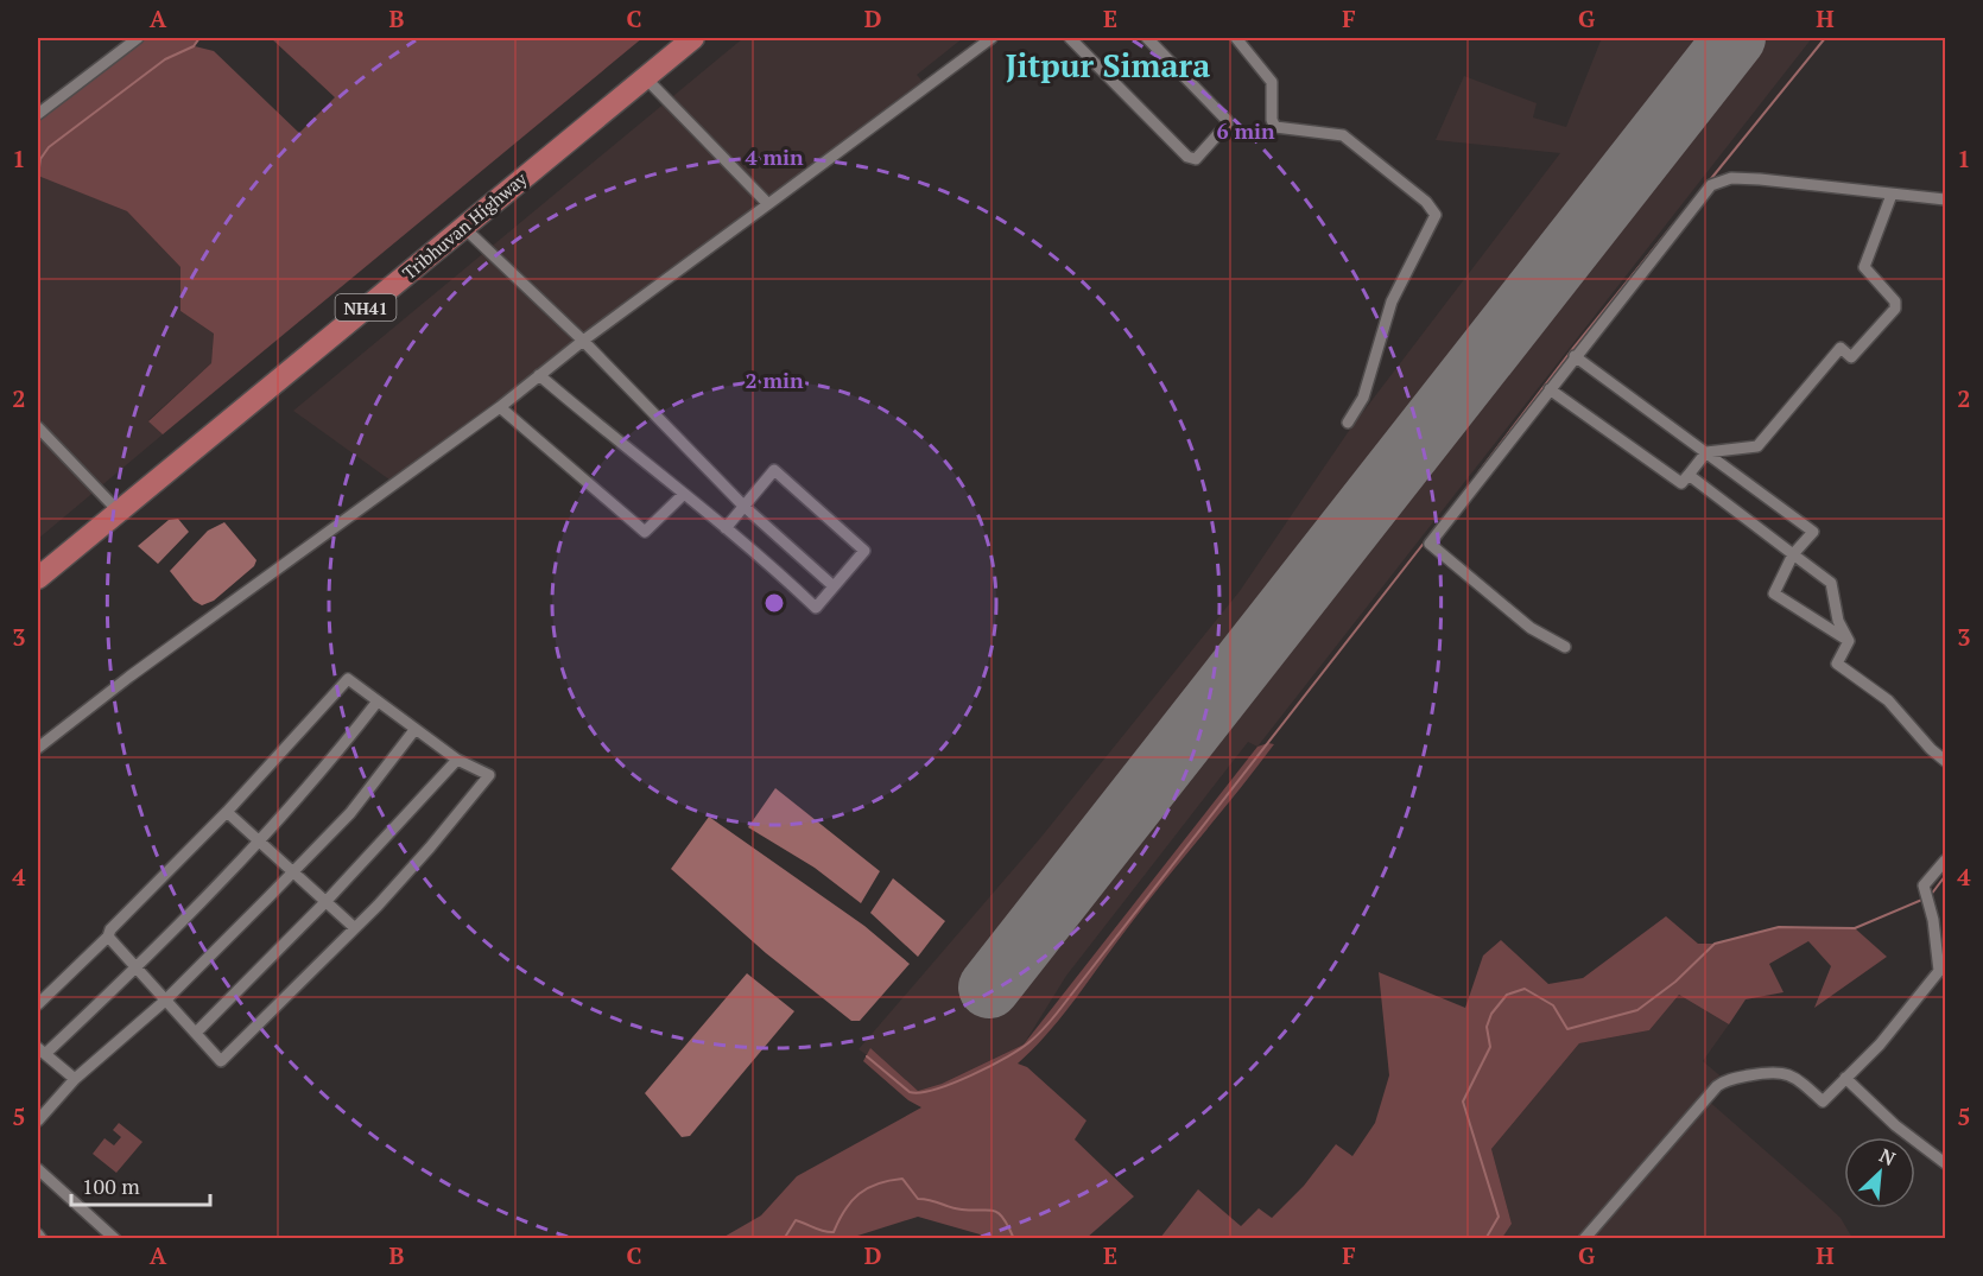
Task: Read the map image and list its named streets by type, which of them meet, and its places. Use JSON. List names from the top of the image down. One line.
{"streets":{"highway":["Tribhuvan Highway","NH41"]},"districts":["Jitpur Simara"],"scale_bar":"100 m","north":"top right","grid":{"columns":["A","B","C","D","E","F","G","H"],"rows":["1","2","3","4","5"]},"rings":["6 min","4 min","2 min"]}
